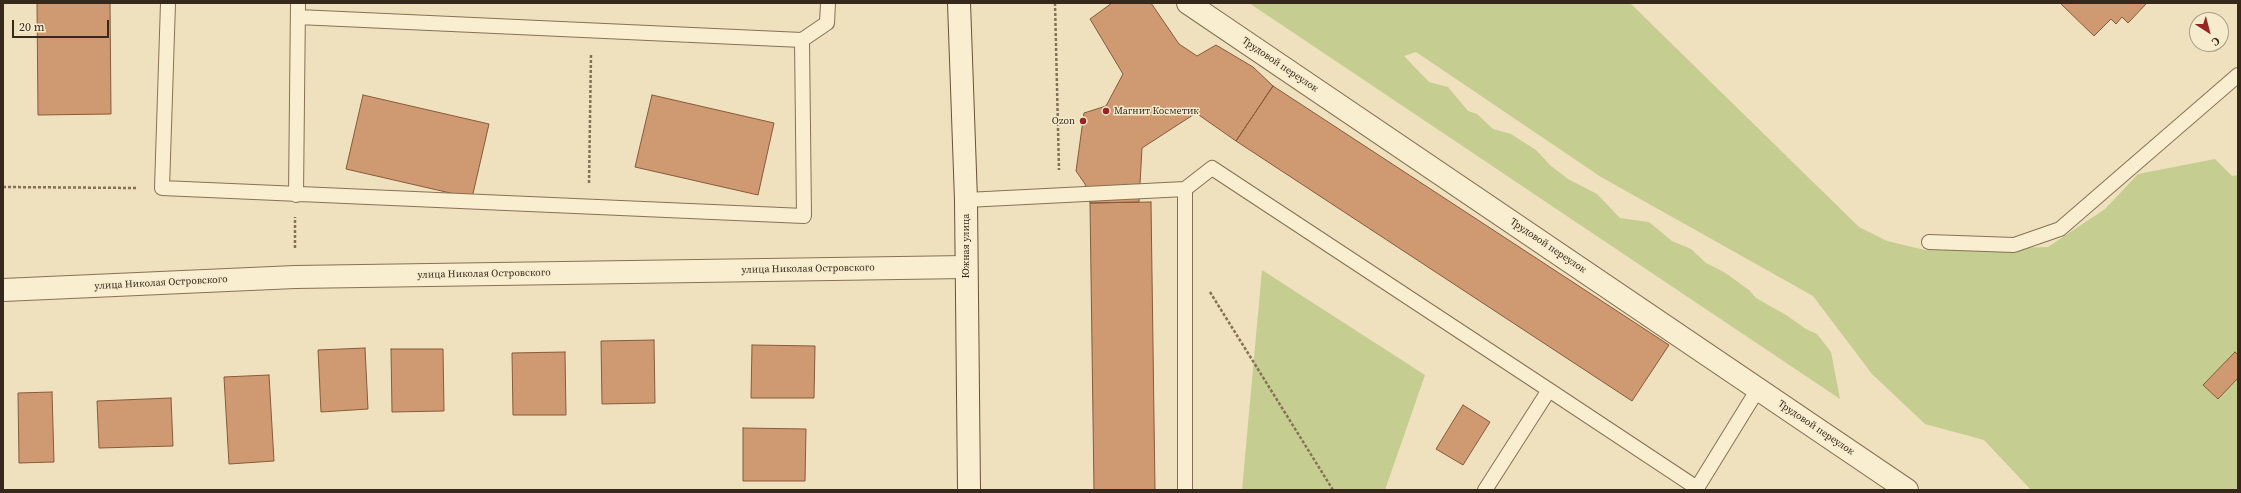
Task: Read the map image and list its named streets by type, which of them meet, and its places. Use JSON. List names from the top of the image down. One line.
{"streets":{"street":["Трудовой переулок","Южная улица","улица Николая Островского"]},"crossings":[["Южная улица","улица Николая Островского"]],"places":["Магнит Косметик","Ozon"],"scale_bar":"20 m","north":"bottom right"}
